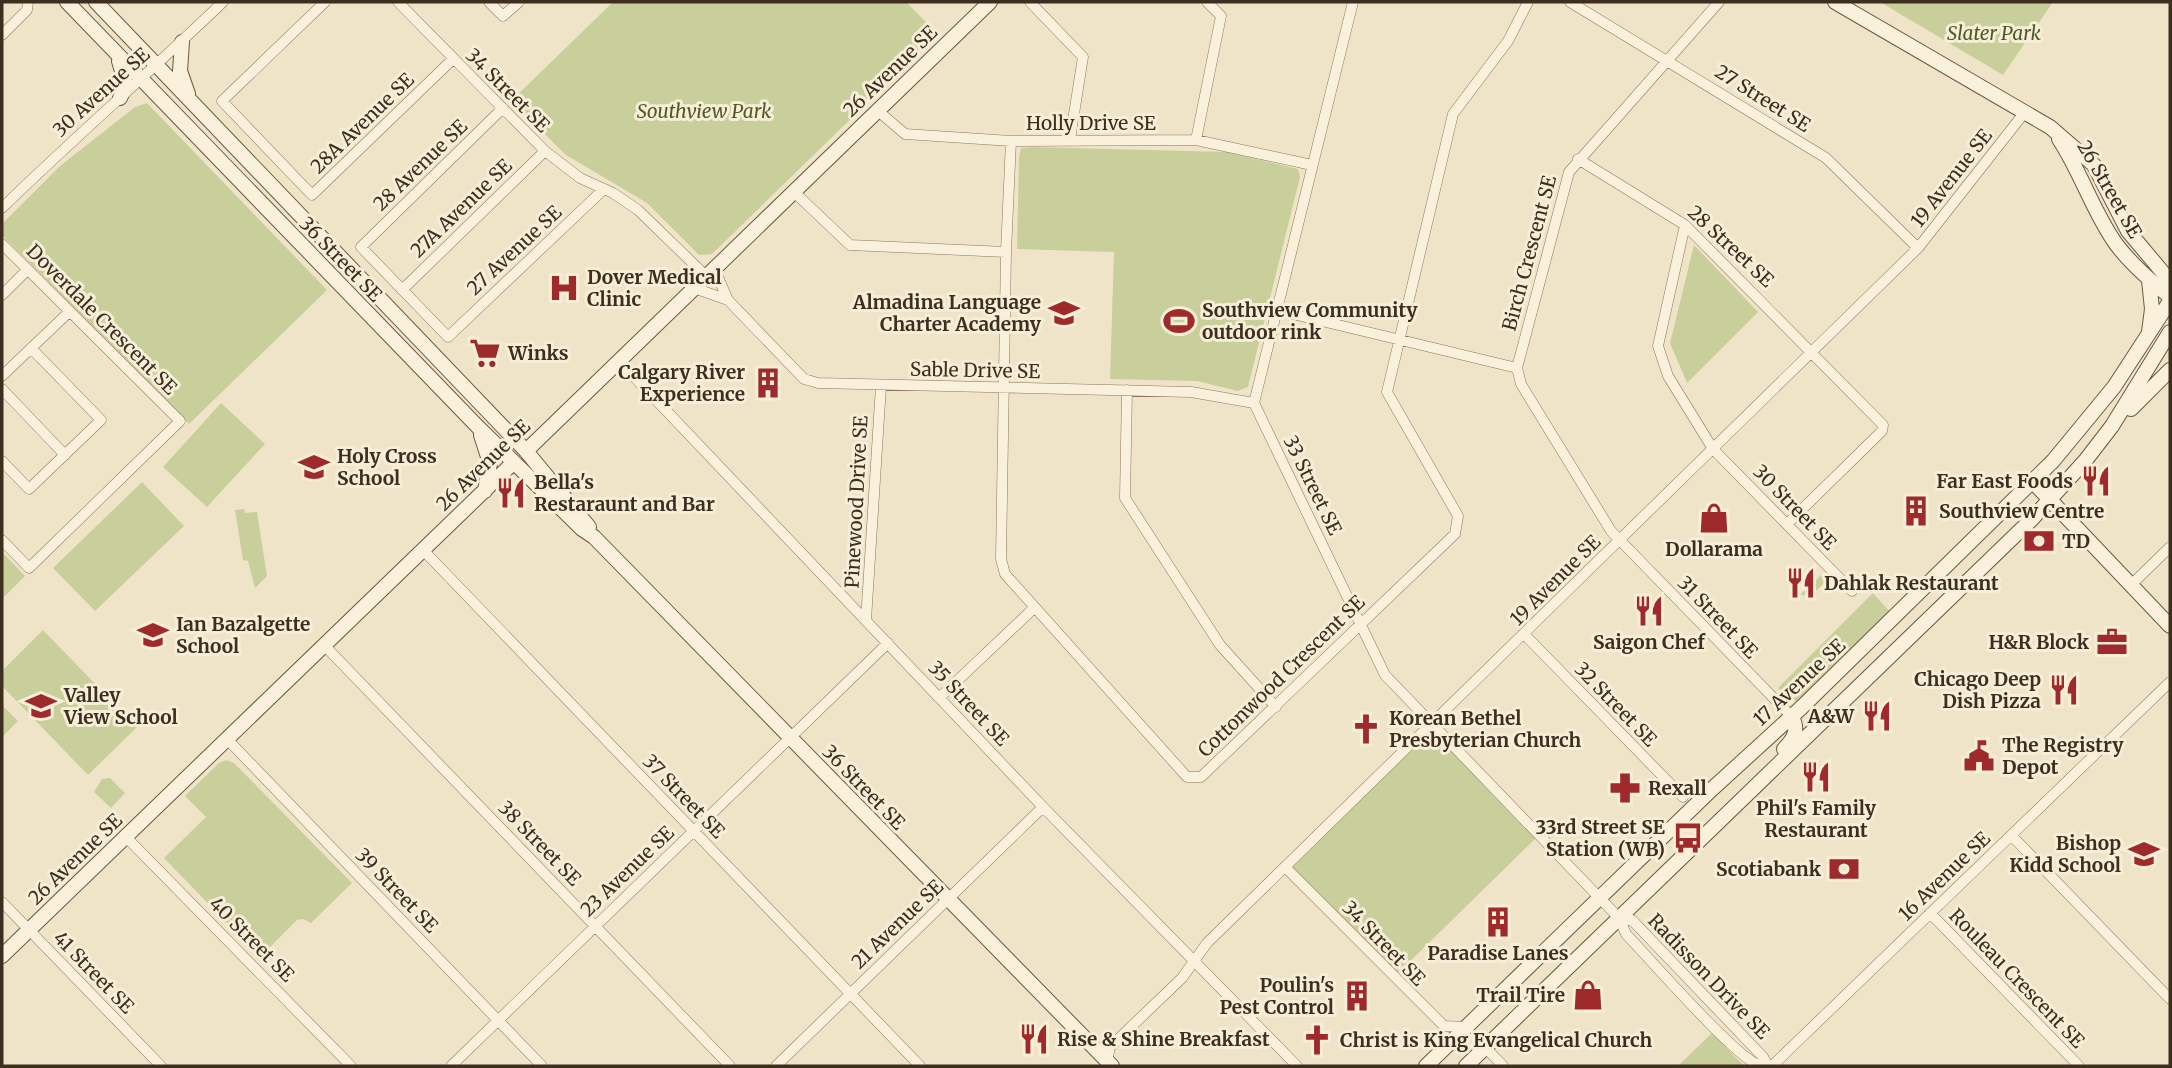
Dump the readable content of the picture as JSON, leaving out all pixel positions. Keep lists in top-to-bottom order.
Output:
{
  "streets": {
    "main road": [
      "26 Avenue SE",
      "26 Street SE",
      "36 Street SE",
      "17 Avenue SE"
    ],
    "street": [
      "34 Street SE",
      "30 Avenue SE",
      "27 Street SE",
      "28A Avenue SE",
      "Holly Drive SE",
      "28 Avenue SE",
      "19 Avenue SE",
      "27A Avenue SE",
      "28 Street SE",
      "27 Avenue SE",
      "Birch Crescent SE",
      "Doverdale Crescent SE",
      "Sable Drive SE",
      "33 Street SE",
      "Pinewood Drive SE",
      "30 Street SE",
      "31 Street SE",
      "Cottonwood Crescent SE",
      "35 Street SE",
      "32 Street SE",
      "37 Street SE",
      "38 Street SE",
      "23 Avenue SE",
      "16 Avenue SE",
      "39 Street SE",
      "21 Avenue SE",
      "40 Street SE",
      "41 Street SE",
      "Radisson Drive SE",
      "Rouleau Crescent SE"
    ]
  },
  "crossings": [
    ["26 Avenue SE", "Holly Drive SE"],
    ["26 Avenue SE", "36 Street SE"],
    ["26 Avenue SE", "Sable Drive SE"],
    ["26 Avenue SE", "35 Street SE"],
    ["26 Avenue SE", "37 Street SE"],
    ["26 Avenue SE", "38 Street SE"],
    ["26 Avenue SE", "39 Street SE"],
    ["26 Avenue SE", "40 Street SE"],
    ["26 Avenue SE", "41 Street SE"],
    ["34 Street SE", "28A Avenue SE"],
    ["34 Street SE", "28 Avenue SE"],
    ["34 Street SE", "19 Avenue SE"],
    ["34 Street SE", "27A Avenue SE"],
    ["34 Street SE", "27 Avenue SE"],
    ["34 Street SE", "Sable Drive SE"],
    ["34 Street SE", "17 Avenue SE"],
    ["30 Avenue SE", "36 Street SE"],
    ["27 Street SE", "19 Avenue SE"],
    ["27 Street SE", "Birch Crescent SE"],
    ["Holly Drive SE", "Cottonwood Crescent SE"],
    ["28 Avenue SE", "27A Avenue SE"],
    ["28 Avenue SE", "27 Avenue SE"],
    ["19 Avenue SE", "26 Street SE"],
    ["19 Avenue SE", "28 Street SE"],
    ["19 Avenue SE", "36 Street SE"],
    ["19 Avenue SE", "33 Street SE"],
    ["19 Avenue SE", "30 Street SE"],
    ["19 Avenue SE", "31 Street SE"],
    ["19 Avenue SE", "35 Street SE"],
    ["19 Avenue SE", "32 Street SE"],
    ["26 Street SE", "17 Avenue SE"],
    ["27A Avenue SE", "27 Avenue SE"],
    ["28 Street SE", "Birch Crescent SE"],
    ["28 Street SE", "30 Street SE"],
    ["27 Avenue SE", "Sable Drive SE"],
    ["36 Street SE", "23 Avenue SE"],
    ["36 Street SE", "21 Avenue SE"],
    ["Sable Drive SE", "33 Street SE"],
    ["Sable Drive SE", "Pinewood Drive SE"],
    ["Sable Drive SE", "Cottonwood Crescent SE"],
    ["33 Street SE", "Cottonwood Crescent SE"],
    ["33 Street SE", "17 Avenue SE"],
    ["33 Street SE", "Radisson Drive SE"],
    ["Pinewood Drive SE", "35 Street SE"],
    ["31 Street SE", "17 Avenue SE"],
    ["17 Avenue SE", "Radisson Drive SE"],
    ["35 Street SE", "23 Avenue SE"],
    ["35 Street SE", "21 Avenue SE"],
    ["37 Street SE", "23 Avenue SE"],
    ["37 Street SE", "21 Avenue SE"],
    ["38 Street SE", "23 Avenue SE"],
    ["23 Avenue SE", "39 Street SE"],
    ["16 Avenue SE", "Radisson Drive SE"],
    ["16 Avenue SE", "Rouleau Crescent SE"]
  ],
  "parks": ["Slater Park", "Southview Park"],
  "places": {
    "hospital": ["Dover Medical Clinic"],
    "school or university": [
      "Almadina Language Charter Academy",
      "Holy Cross School",
      "Ian Bazalgette School",
      "Valley View School",
      "Bishop Kidd School"
    ],
    "sports": ["Southview Community outdoor rink"],
    "supermarket": ["Winks"],
    "building": [
      "Calgary River Experience",
      "Southview Centre",
      "Paradise Lanes",
      "Poulin's Pest Control"
    ],
    "restaurant": [
      "Far East Foods",
      "Bella's Restaraunt and Bar",
      "Dahlak Restaurant",
      "Saigon Chef",
      "Chicago Deep Dish Pizza",
      "A&W",
      "Phil's Family Restaurant",
      "Rise & Shine Breakfast"
    ],
    "shop": ["Dollarama", "Trail Tire"],
    "bank": ["TD", "Scotiabank"],
    "office": ["H&R Block"],
    "church": ["Korean Bethel Presbyterian Church", "Christ is King Evangelical Church"],
    "public building": ["The Registry Depot"],
    "pharmacy": ["Rexall"],
    "bus stop": ["33rd Street SE Station (WB)"]
  }
}
